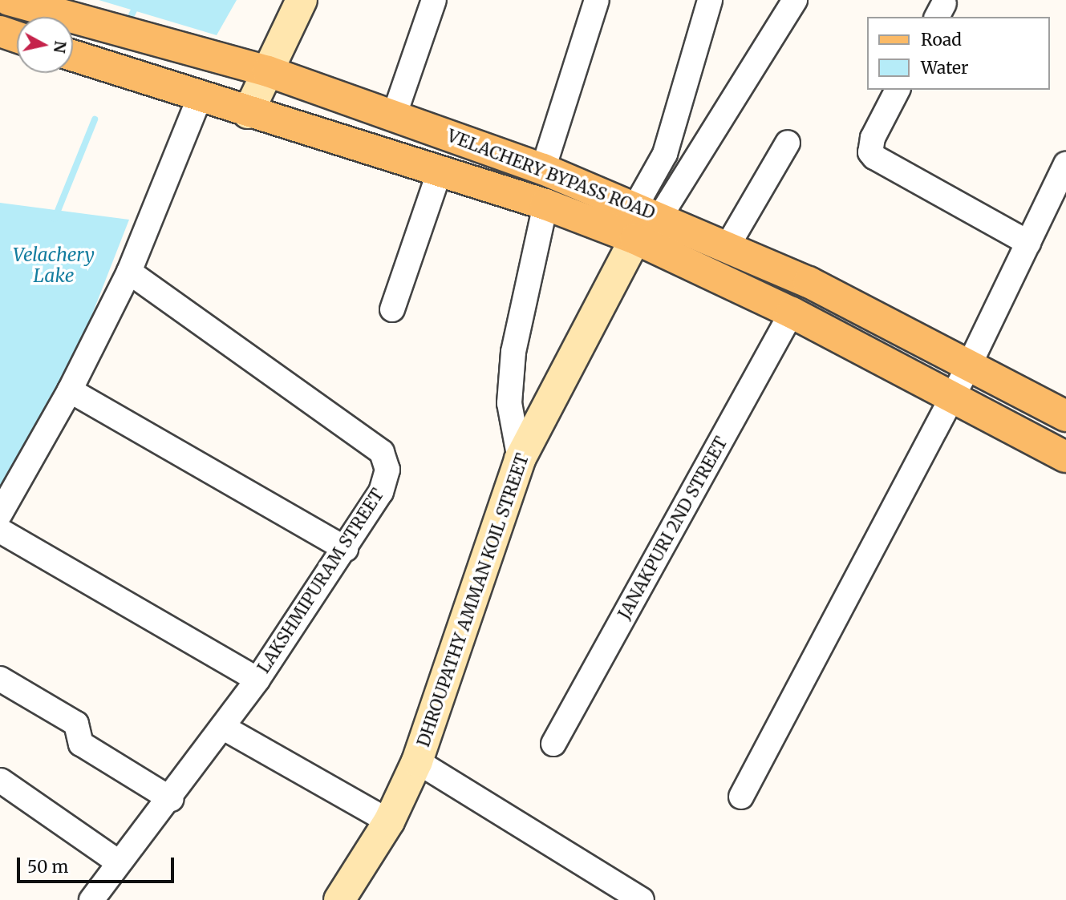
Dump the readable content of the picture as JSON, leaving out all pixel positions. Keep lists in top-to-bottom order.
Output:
{
  "streets": {
    "main road": ["VELACHERY BYPASS ROAD"],
    "street": ["JANAKPURI 2ND STREET", "LAKSHMIPURAM STREET", "DHROUPATHY AMMAN KOIL STREET"]
  },
  "crossings": [
    ["VELACHERY BYPASS ROAD", "JANAKPURI 2ND STREET"],
    ["VELACHERY BYPASS ROAD", "DHROUPATHY AMMAN KOIL STREET"]
  ],
  "water": ["Velachery Lake"],
  "legend": ["Road", "Water"],
  "scale_bar": "50 m",
  "north": "right"
}
